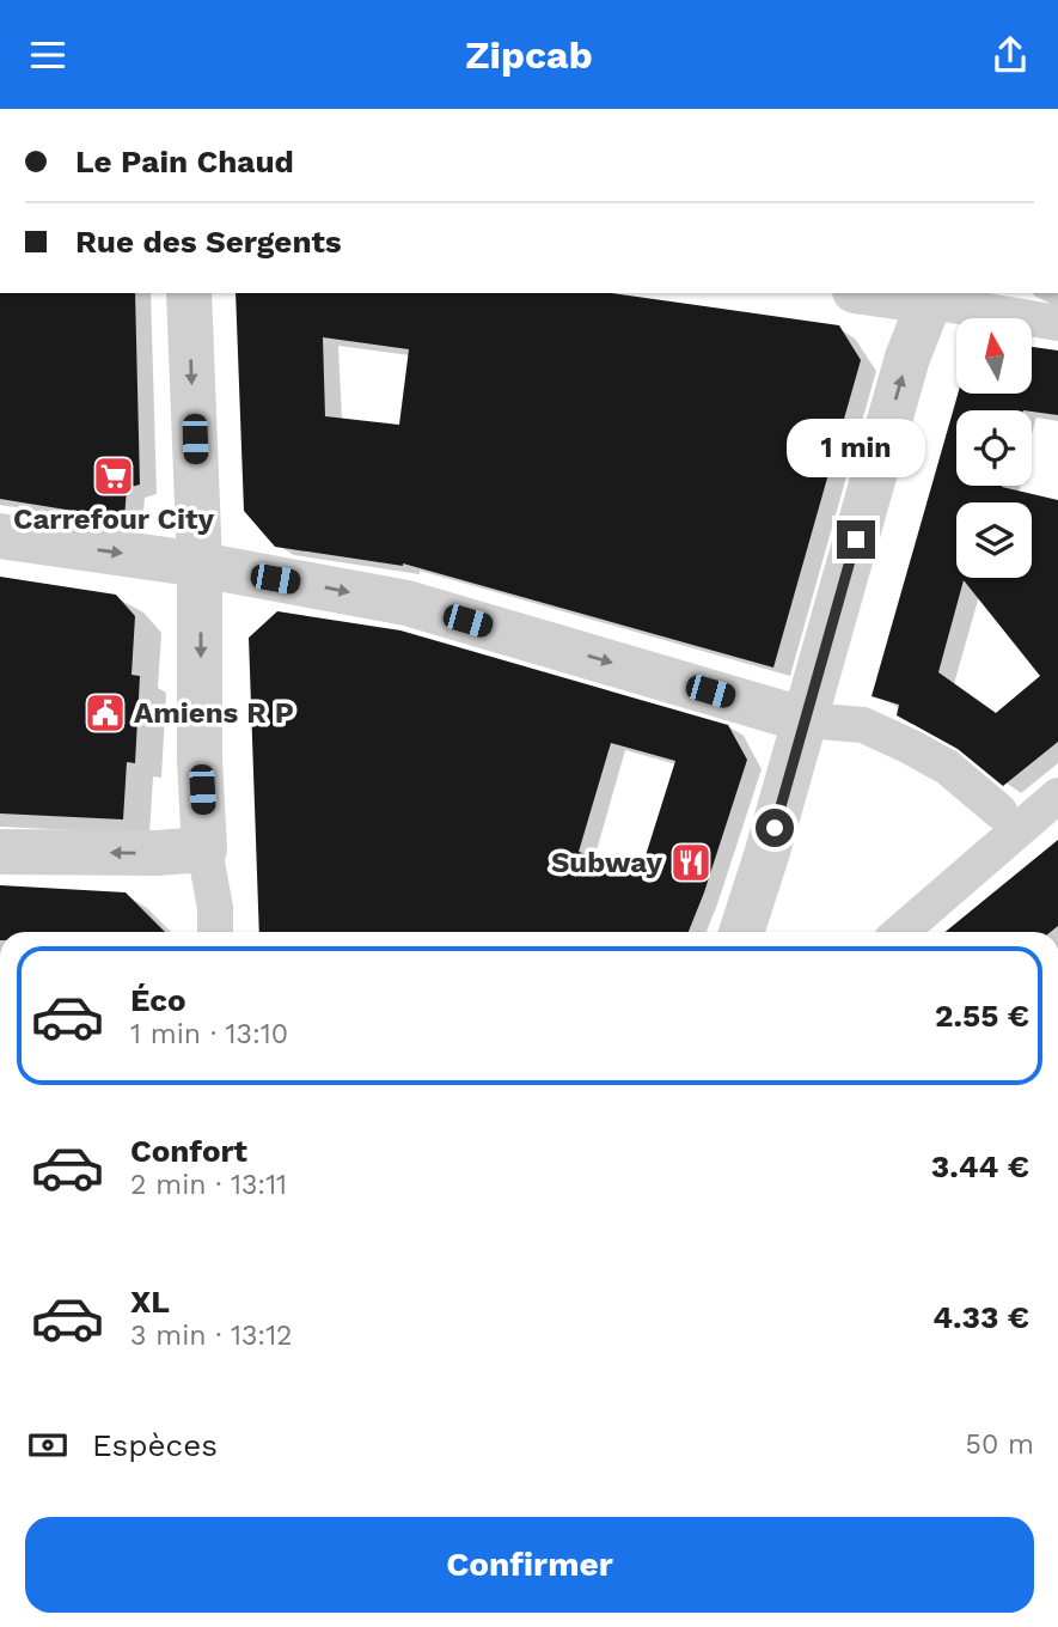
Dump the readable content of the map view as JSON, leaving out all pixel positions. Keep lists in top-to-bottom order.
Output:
{
  "places": {
    "supermarket": ["Carrefour City"],
    "public building": ["Amiens R P"],
    "restaurant": ["Subway"]
  },
  "north": "top",
  "page": {
    "header": "Zipcab",
    "banner": ["Le Pain Chaud", "Rue des Sergents"],
    "bubble": "1 min",
    "list": [
      {
        "name": "Éco",
        "note": "1 min · 13:10",
        "value": "2.55 €"
      },
      {
        "name": "Confort",
        "note": "2 min · 13:11",
        "value": "3.44 €"
      },
      {
        "name": "XL",
        "note": "3 min · 13:12",
        "value": "4.33 €"
      }
    ],
    "pay": ["Espèces", "50 m"],
    "buttons": "Confirmer"
  }
}
